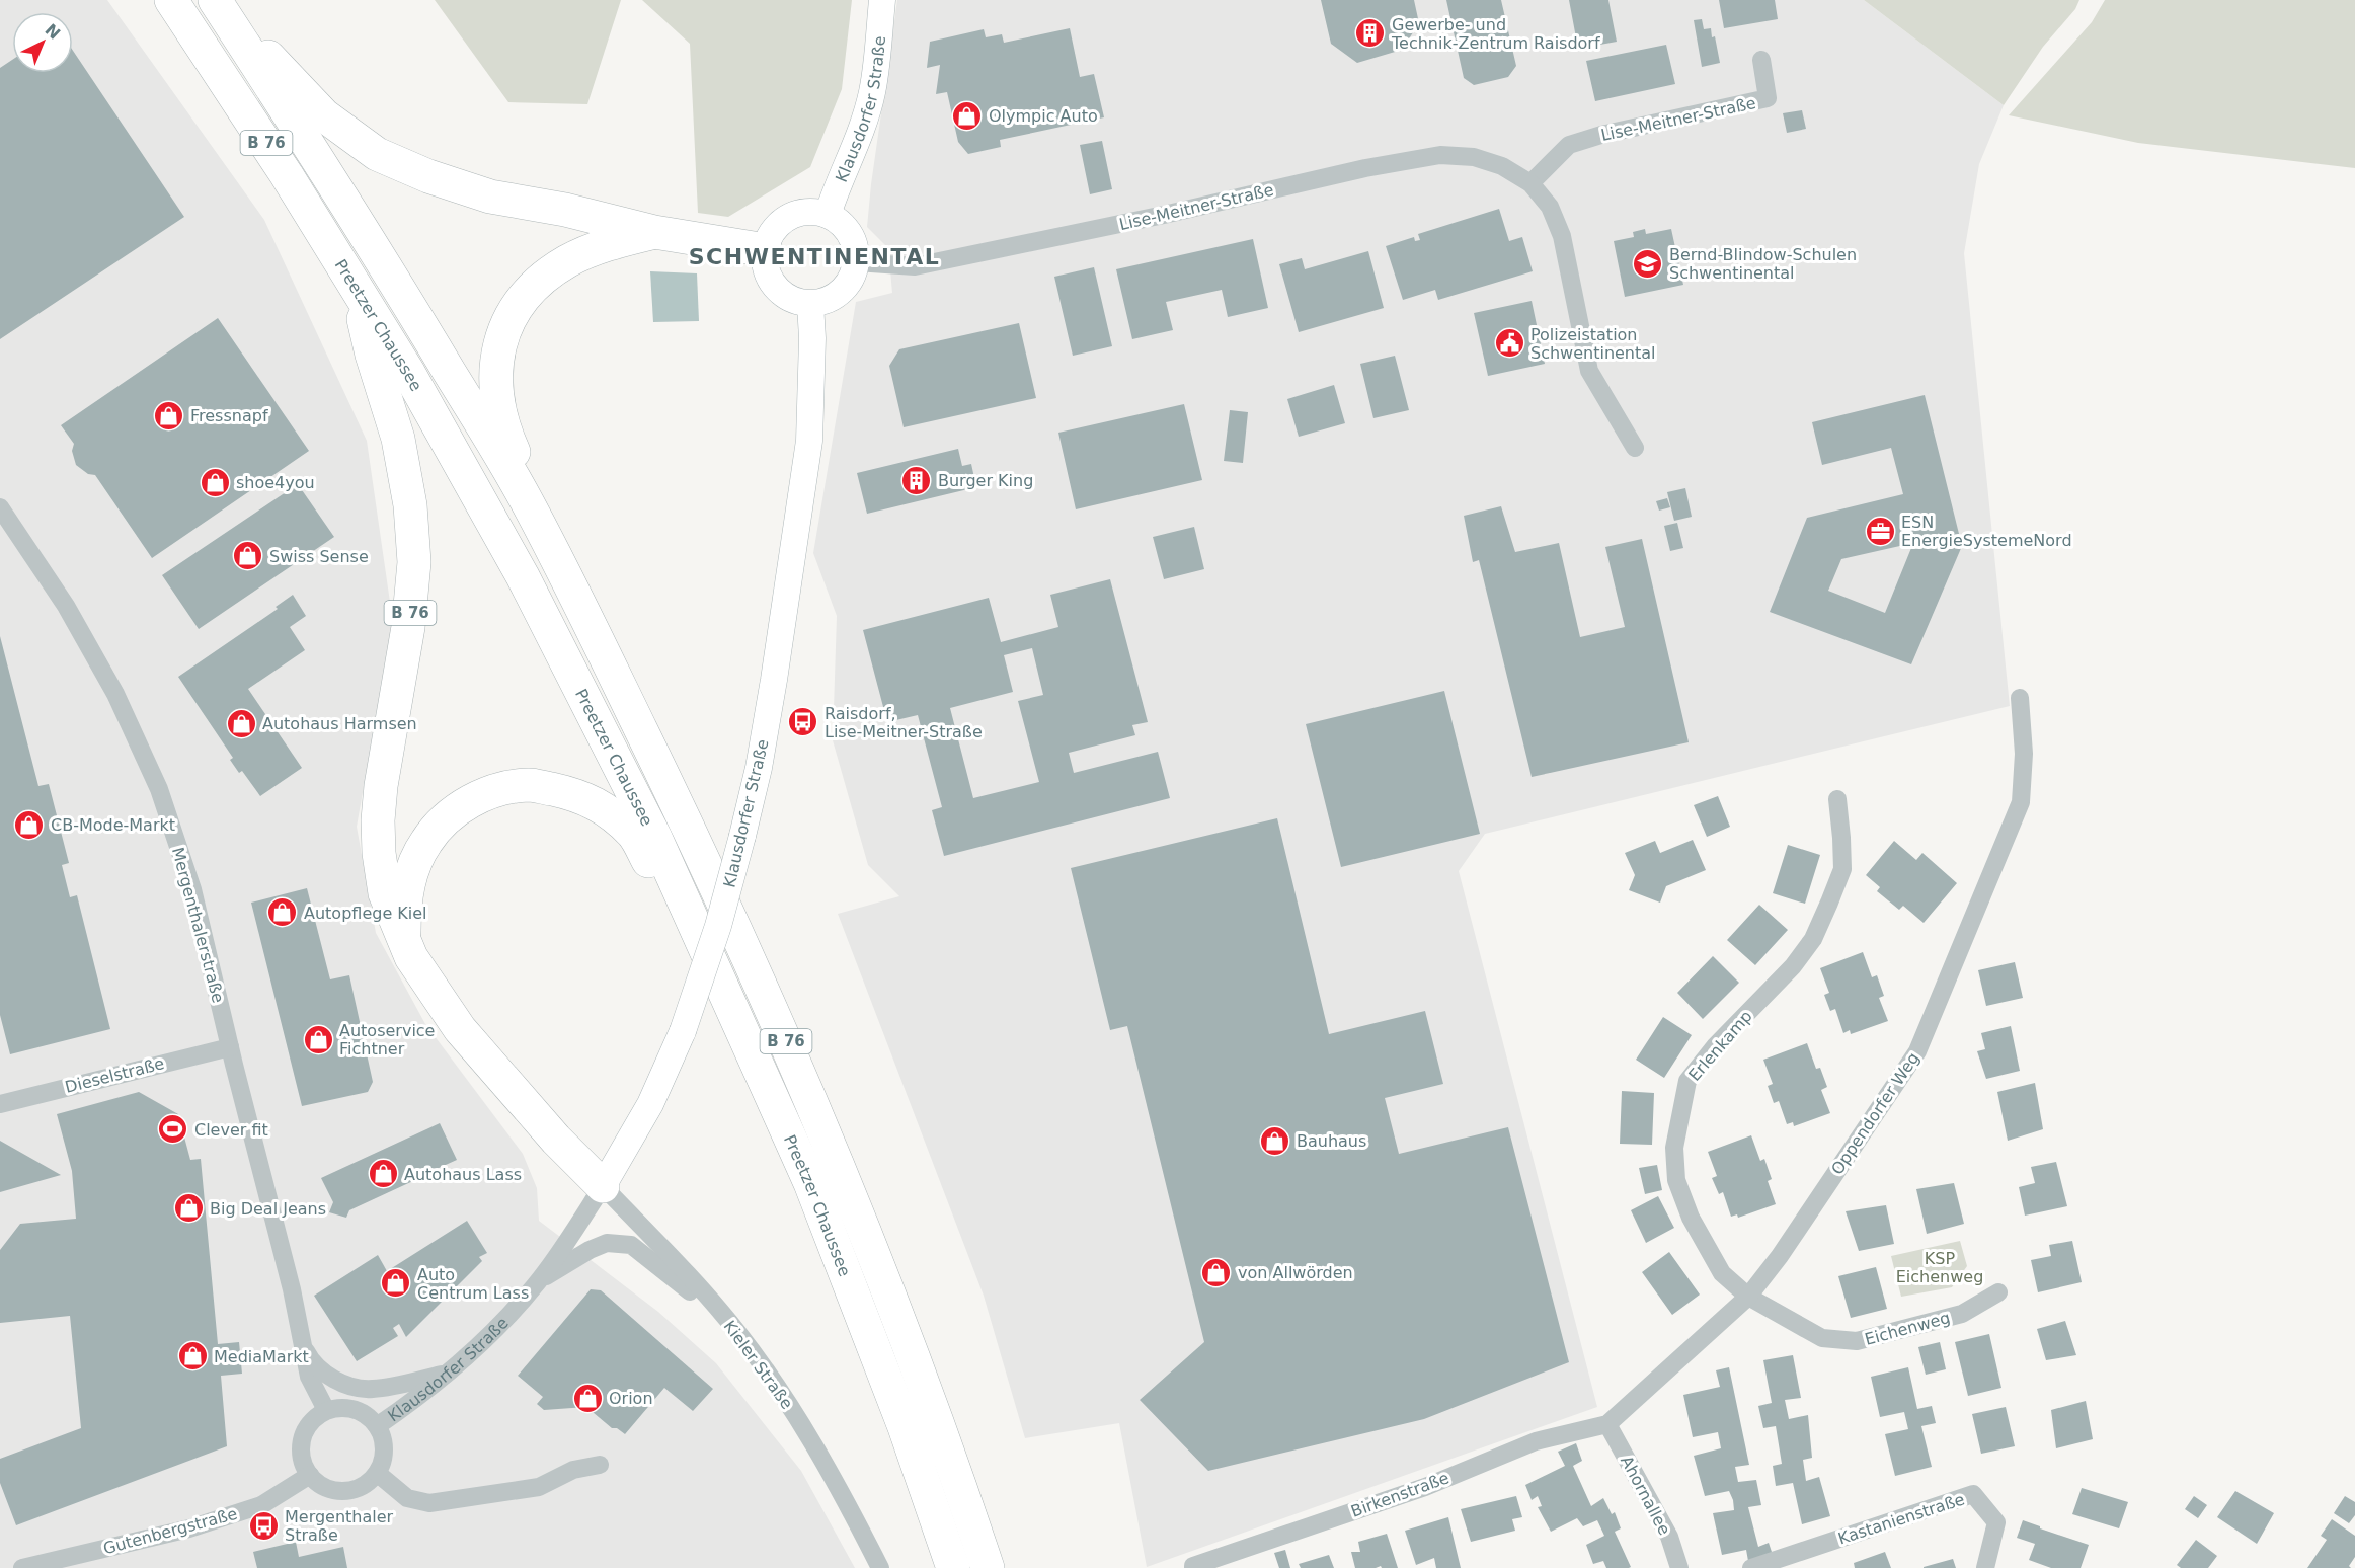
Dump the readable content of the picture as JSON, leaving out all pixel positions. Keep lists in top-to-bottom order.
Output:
{
  "streets": {
    "highway": ["B 76", "Preetzer Chaussee"],
    "street": [
      "Klausdorfer Straße",
      "Lise-Meitner-Straße",
      "Mergenthalerstraße",
      "Erlenkamp",
      "Dieselstraße",
      "Oppendorfer Weg",
      "Eichenweg",
      "Kieler Straße",
      "Birkenstraße",
      "Ahornallee",
      "Kastanienstraße",
      "Gutenbergstraße"
    ]
  },
  "crossings": [
    ["Klausdorfer Straße", "Lise-Meitner-Straße"],
    ["Klausdorfer Straße", "B 76"],
    ["Klausdorfer Straße", "Mergenthalerstraße"],
    ["Klausdorfer Straße", "Kieler Straße"],
    ["Klausdorfer Straße", "Gutenbergstraße"],
    ["Lise-Meitner-Straße", "B 76"],
    ["B 76", "Preetzer Chaussee"],
    ["B 76", "Kieler Straße"],
    ["Mergenthalerstraße", "Dieselstraße"],
    ["Mergenthalerstraße", "Gutenbergstraße"],
    ["Erlenkamp", "Oppendorfer Weg"],
    ["Erlenkamp", "Eichenweg"],
    ["Oppendorfer Weg", "Eichenweg"],
    ["Oppendorfer Weg", "Birkenstraße"],
    ["Oppendorfer Weg", "Ahornallee"],
    ["Birkenstraße", "Ahornallee"]
  ],
  "districts": ["SCHWENTINENTAL"],
  "parks": ["KSP Eichenweg"],
  "places": {
    "building": ["Gewerbe- und Technik-Zentrum Raisdorf", "Burger King"],
    "shop": [
      "Olympic Auto",
      "Fressnapf",
      "shoe4you",
      "Swiss Sense",
      "Autohaus Harmsen",
      "CB-Mode-Markt",
      "Autopflege Kiel",
      "Autoservice Fichtner",
      "Bauhaus",
      "Autohaus Lass",
      "Big Deal Jeans",
      "von Allwörden",
      "Auto Centrum Lass",
      "MediaMarkt",
      "Orion"
    ],
    "school or university": ["Bernd-Blindow-Schulen Schwentinental"],
    "public building": ["Polizeistation Schwentinental"],
    "office": ["ESN EnergieSystemeNord"],
    "bus stop": ["Raisdorf, Lise-Meitner-Straße", "Mergenthaler Straße"],
    "sports": ["Clever fit"]
  },
  "north": "top right"
}
